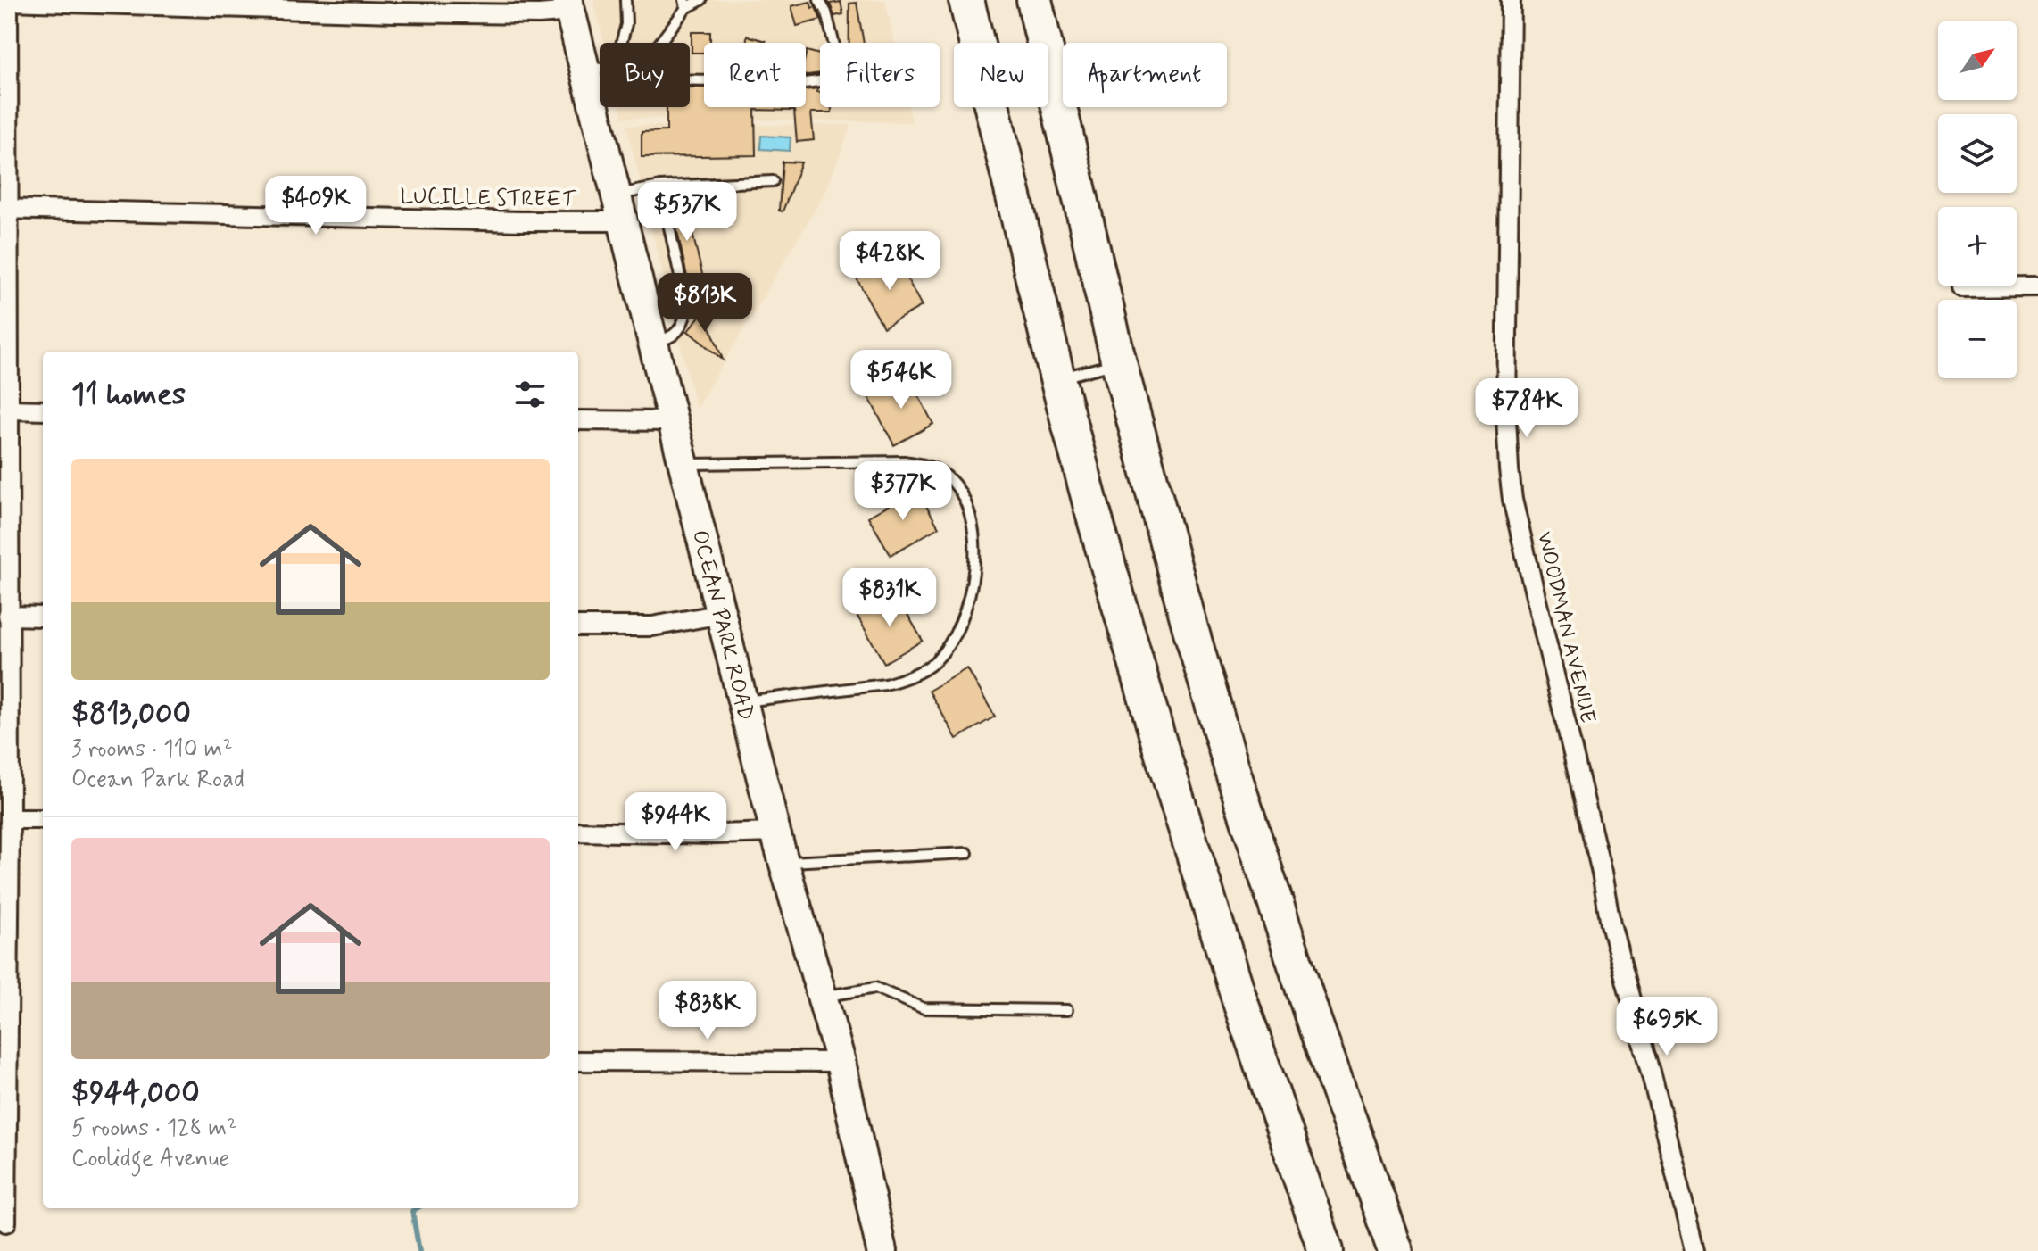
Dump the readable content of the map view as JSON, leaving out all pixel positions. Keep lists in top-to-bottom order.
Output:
{
  "streets": {
    "main road": ["OCEAN PARK ROAD"],
    "street": ["LUCILLE STREET", "WOODMAN AVENUE"]
  },
  "crossings": [
    ["LUCILLE STREET", "OCEAN PARK ROAD"]
  ],
  "north": "top right",
  "page": {
    "map_buttons": ["+", "−"],
    "chip": [
      "Buy",
      "Rent",
      "Filters",
      "New",
      "Apartment"
    ],
    "price": [
      "$409K",
      "$537K",
      "$428K",
      "$813K",
      "$546K",
      "$784K",
      "$377K",
      "$831K",
      "$944K",
      "$838K",
      "$695K"
    ],
    "heading": "11 homes",
    "list": [
      {
        "name": "$813,000",
        "note": "3 rooms · 110 m² · Ocean Park Road"
      },
      {
        "name": "$944,000",
        "note": "5 rooms · 128 m² · Coolidge Avenue"
      }
    ]
  }
}
